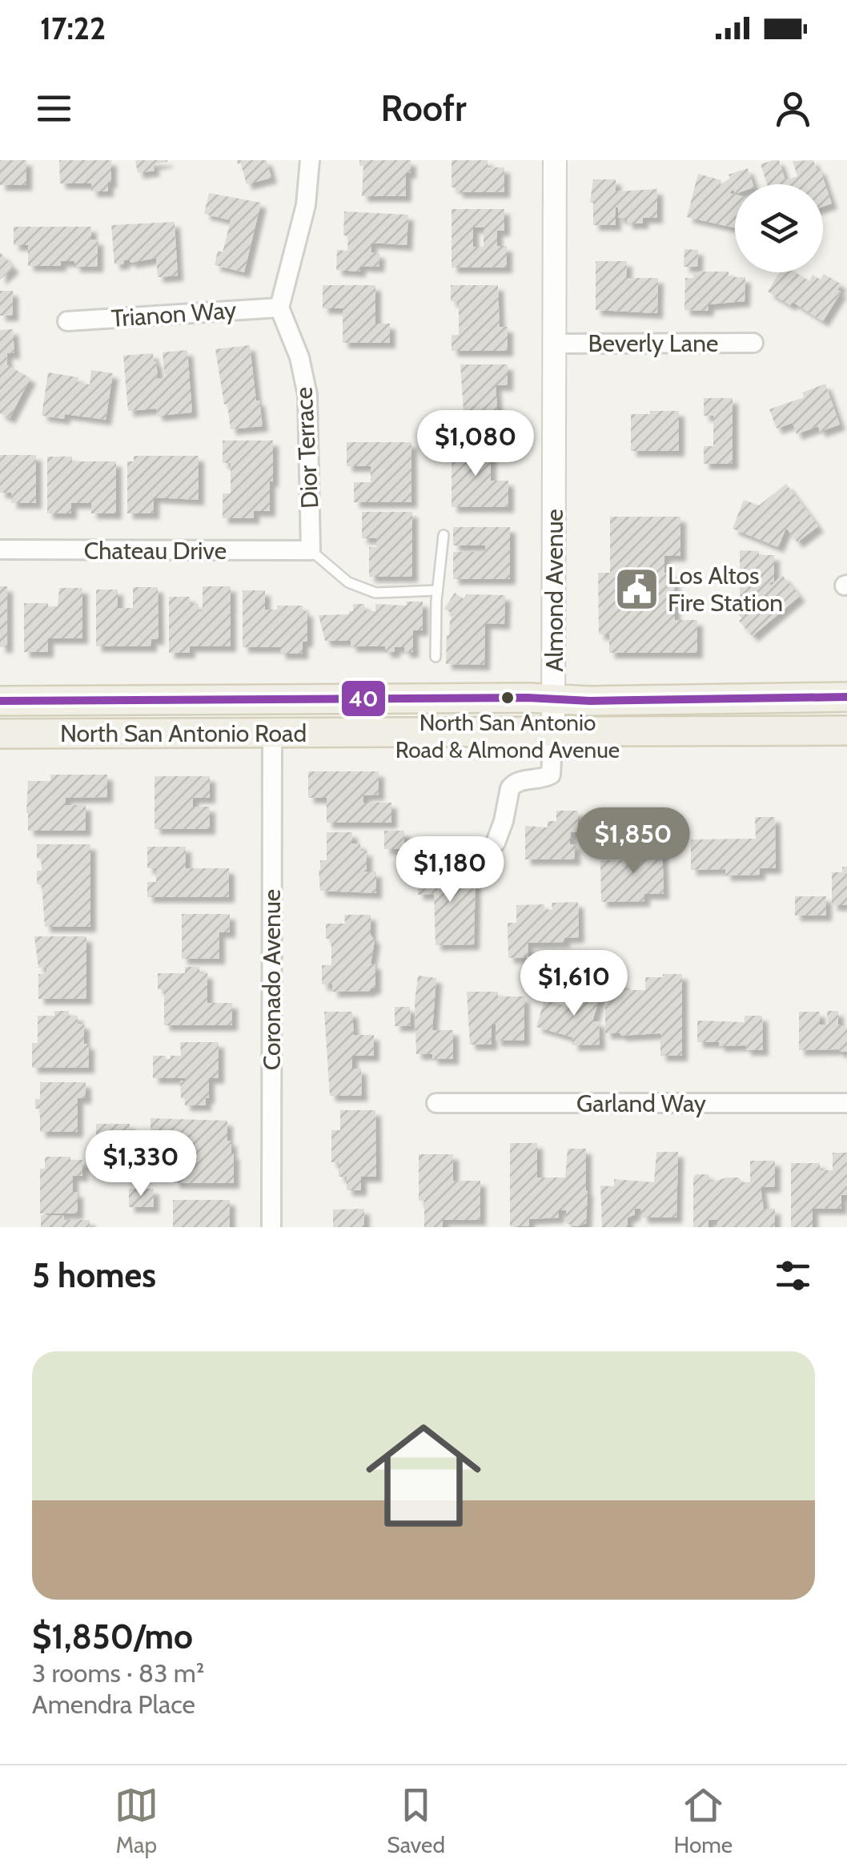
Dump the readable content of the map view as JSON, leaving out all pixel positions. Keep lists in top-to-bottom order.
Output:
{
  "streets": {
    "main road": ["North San Antonio Road"],
    "street": [
      "Trianon Way",
      "Beverly Lane",
      "Dior Terrace",
      "Chateau Drive",
      "Almond Avenue",
      "Coronado Avenue",
      "Garland Way"
    ]
  },
  "crossings": [
    ["Trianon Way", "Dior Terrace"],
    ["Beverly Lane", "Almond Avenue"],
    ["Dior Terrace", "Chateau Drive"],
    ["Almond Avenue", "North San Antonio Road"],
    ["North San Antonio Road", "Coronado Avenue"]
  ],
  "places": {
    "public building": ["Los Altos Fire Station"],
    "other": ["North San Antonio Road & Almond Avenue"]
  },
  "lines": ["transit line 40"],
  "page": {
    "status": "17:22",
    "header": "Roofr",
    "price": [
      "$1,080",
      "$1,850",
      "$1,180",
      "$1,610",
      "$1,330"
    ],
    "heading": "5 homes",
    "list": [
      {
        "name": "$1,850/mo",
        "note": "3 rooms · 83 m² · Amendra Place"
      }
    ],
    "tabs": ["Map", "Saved", "Home"]
  }
}
